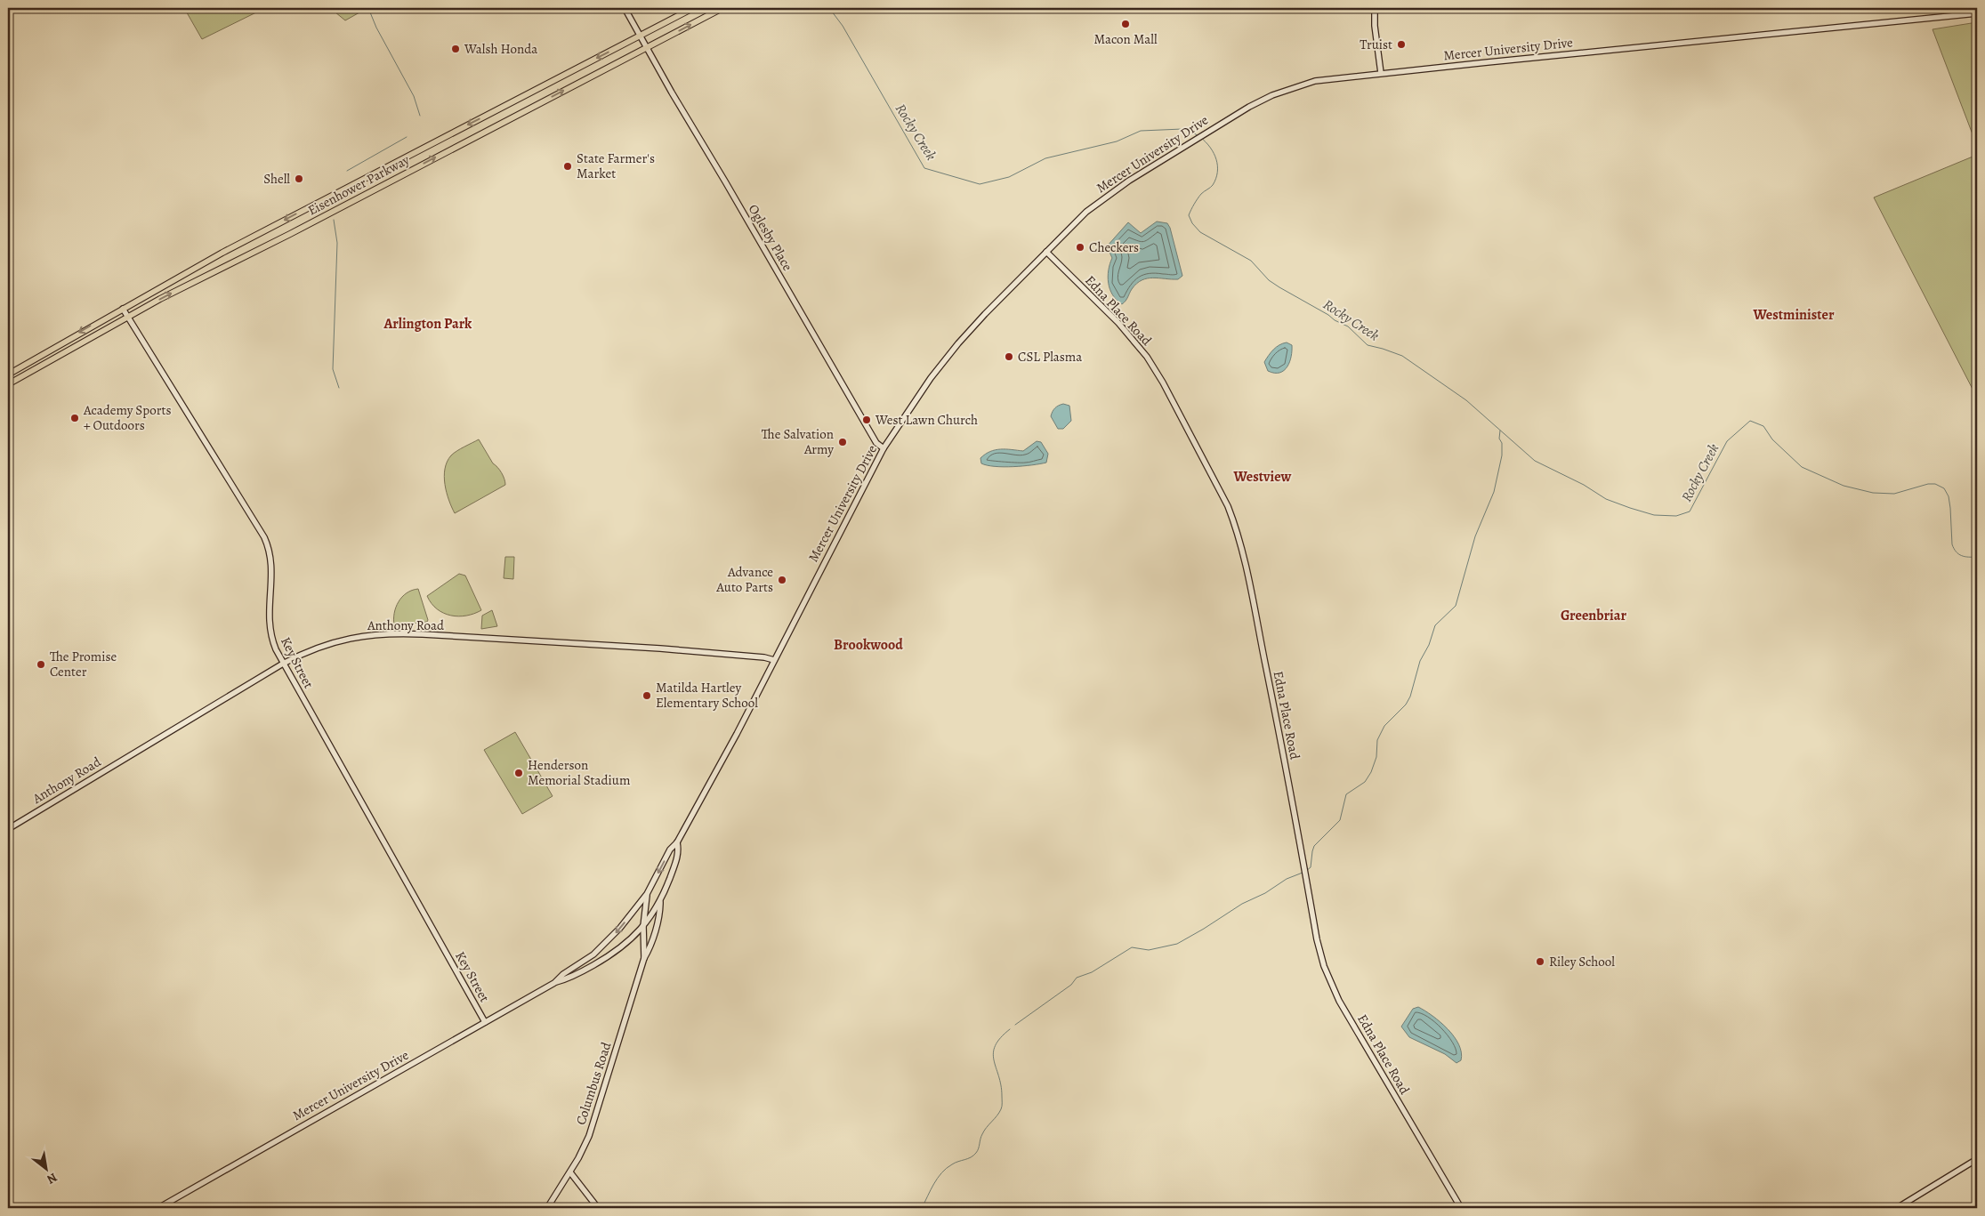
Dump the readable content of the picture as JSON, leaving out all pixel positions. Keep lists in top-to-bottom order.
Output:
{
  "streets": {
    "main road": ["Eisenhower Parkway"],
    "street": [
      "Mercer University Drive",
      "Oglesby Place",
      "Edna Place Road",
      "Anthony Road",
      "Key Street",
      "Columbus Road"
    ]
  },
  "crossings": [
    ["Mercer University Drive", "Oglesby Place"],
    ["Mercer University Drive", "Edna Place Road"],
    ["Mercer University Drive", "Anthony Road"],
    ["Mercer University Drive", "Key Street"],
    ["Mercer University Drive", "Columbus Road"],
    ["Eisenhower Parkway", "Oglesby Place"],
    ["Eisenhower Parkway", "Key Street"],
    ["Anthony Road", "Key Street"]
  ],
  "districts": [
    "Westminister",
    "Arlington Park",
    "Westview",
    "Greenbriar",
    "Brookwood"
  ],
  "water": ["Rocky Creek"],
  "places": [
    "Macon Mall",
    "Truist",
    "Walsh Honda",
    "State Farmer's Market",
    "Shell",
    "Checkers",
    "CSL Plasma",
    "Academy Sports + Outdoors",
    "West Lawn Church",
    "The Salvation Army",
    "Advance Auto Parts",
    "The Promise Center",
    "Matilda Hartley Elementary School",
    "Henderson Memorial Stadium",
    "Riley School"
  ],
  "north": "bottom right"
}
